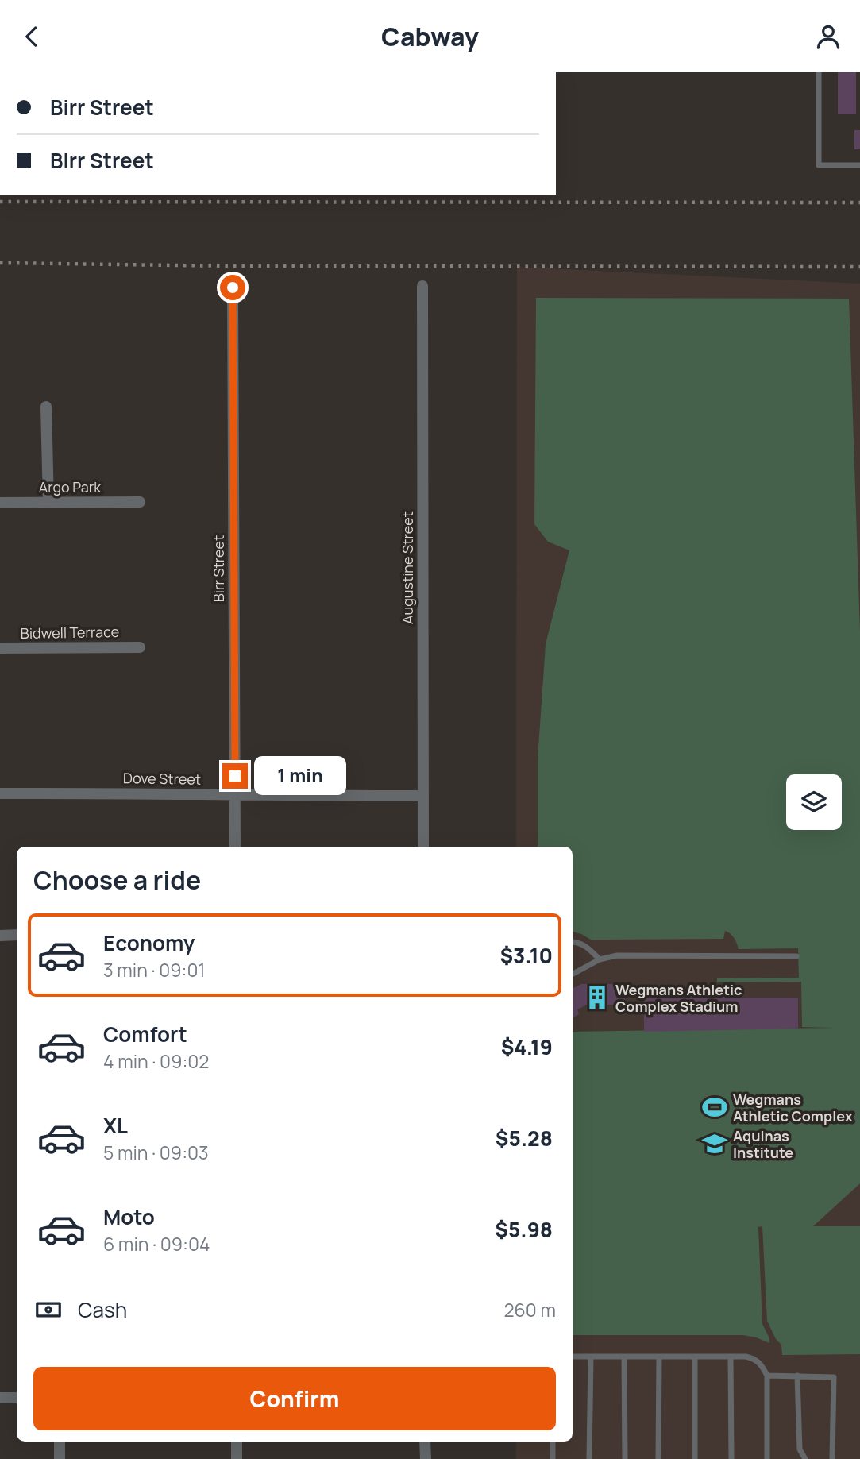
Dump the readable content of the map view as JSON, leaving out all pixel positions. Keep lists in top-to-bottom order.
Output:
{
  "streets": {
    "street": [
      "Argo Park",
      "Augustine Street",
      "Birr Street",
      "Bidwell Terrace",
      "Dove Street"
    ]
  },
  "crossings": [
    ["Augustine Street", "Dove Street"],
    ["Birr Street", "Dove Street"]
  ],
  "places": {
    "building": ["Wegmans Athletic Complex Stadium"],
    "sports": ["Wegmans Athletic Complex"],
    "school or university": ["Aquinas Institute"]
  },
  "page": {
    "header": "Cabway",
    "banner": ["Birr Street", "Birr Street"],
    "bubble": "1 min",
    "heading": "Choose a ride",
    "list": [
      {
        "name": "Economy",
        "note": "3 min · 09:01",
        "value": "$3.10"
      },
      {
        "name": "Comfort",
        "note": "4 min · 09:02",
        "value": "$4.19"
      },
      {
        "name": "XL",
        "note": "5 min · 09:03",
        "value": "$5.28"
      },
      {
        "name": "Moto",
        "note": "6 min · 09:04",
        "value": "$5.98"
      }
    ],
    "pay": ["Cash", "260 m"],
    "buttons": "Confirm"
  }
}
